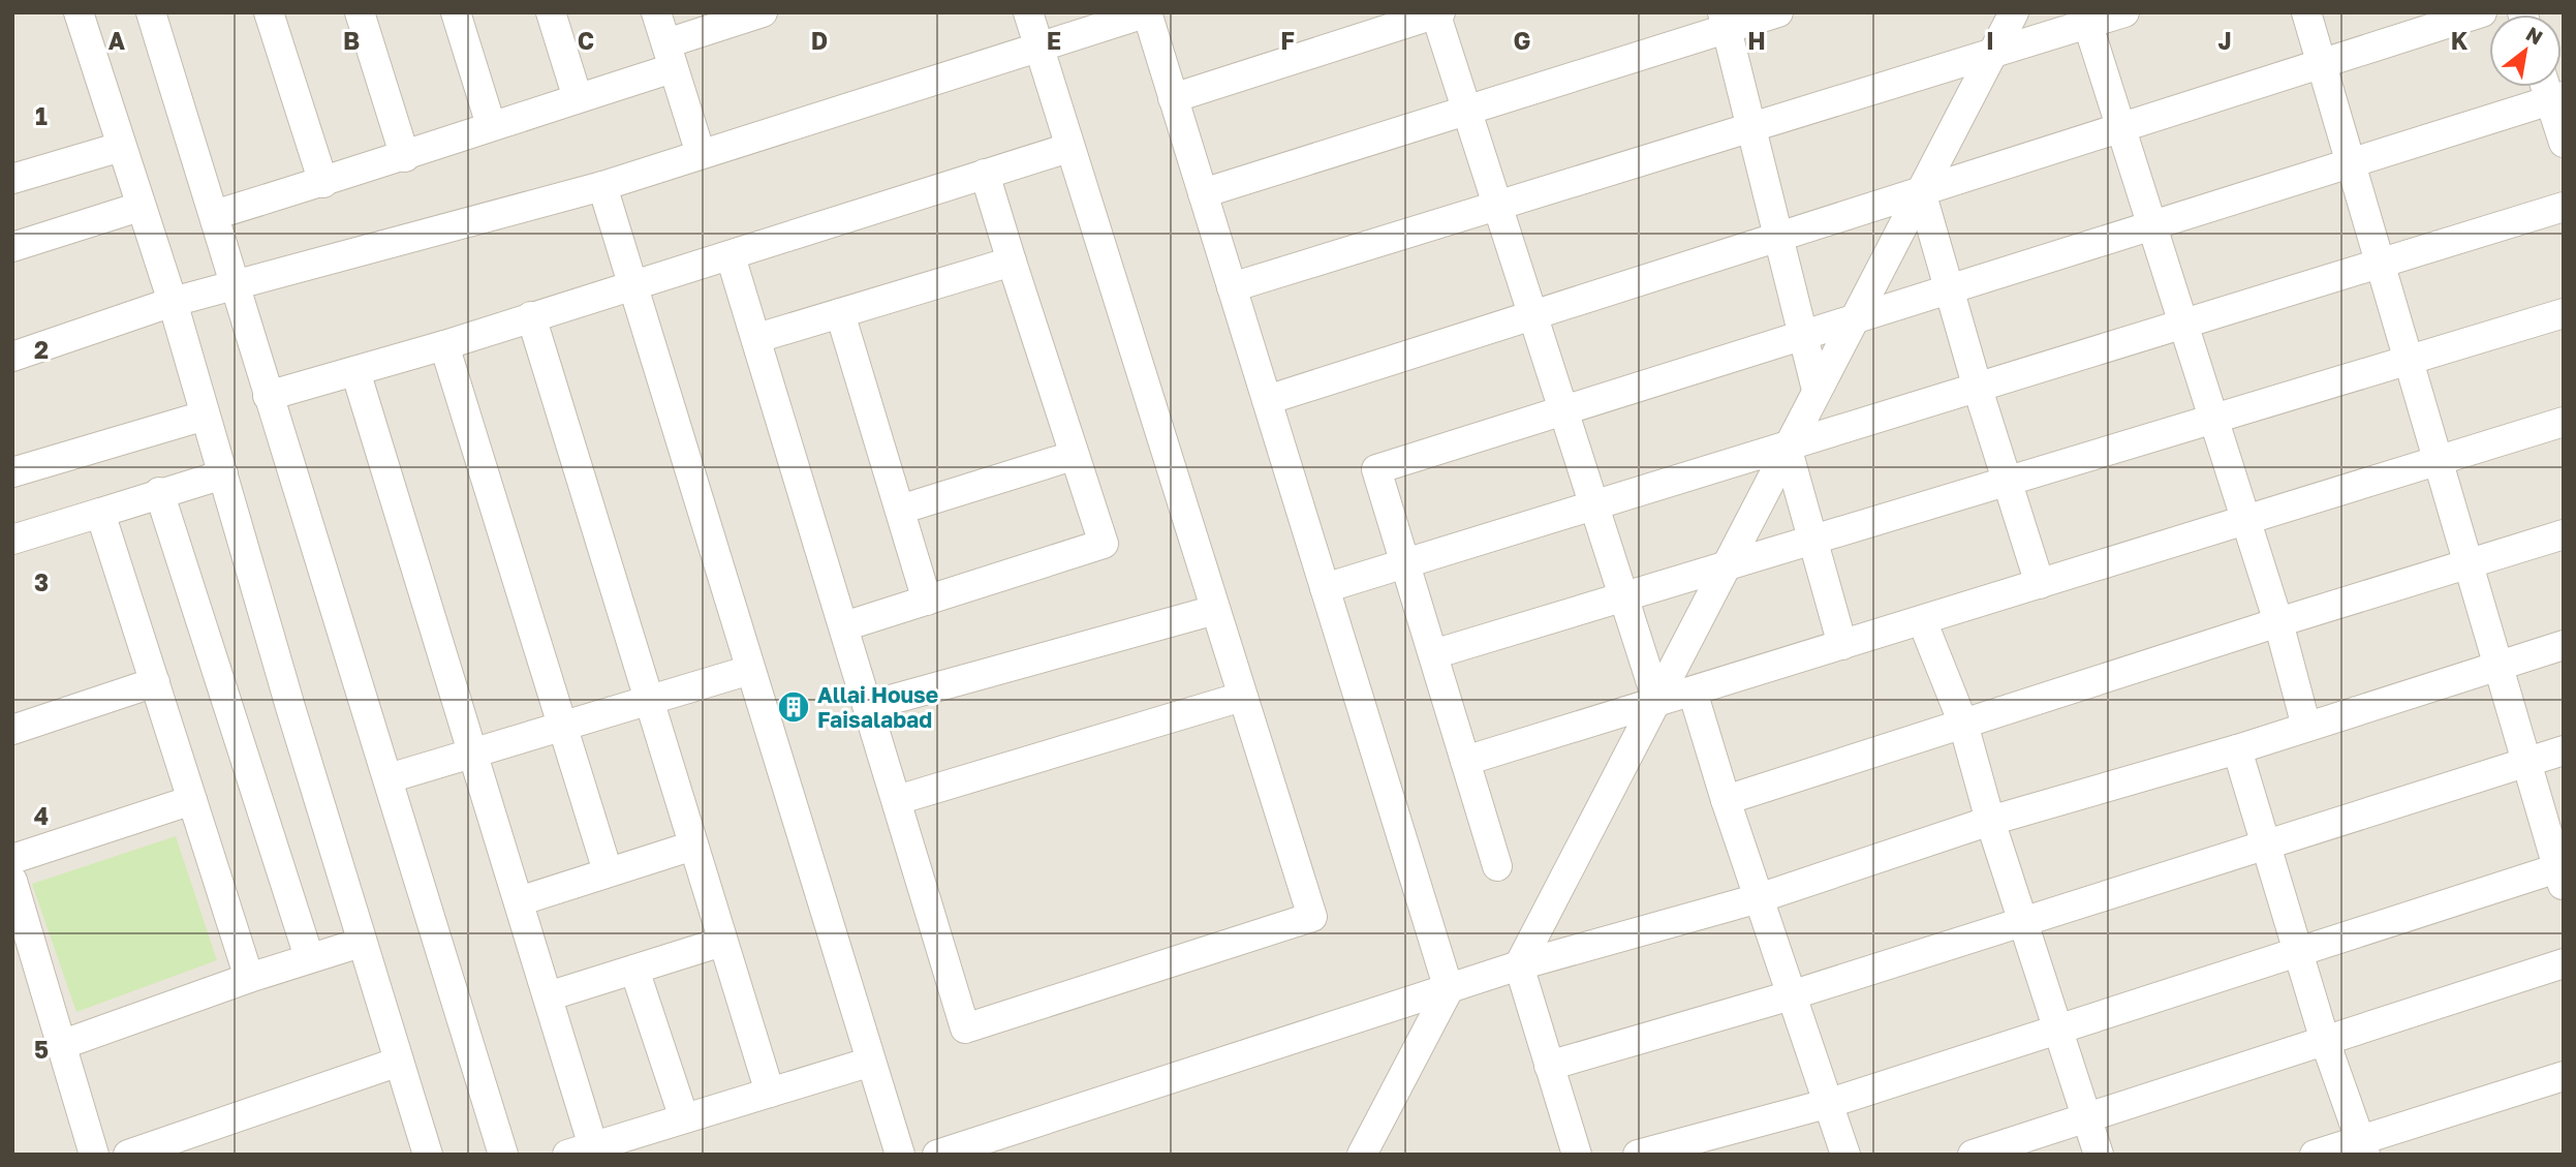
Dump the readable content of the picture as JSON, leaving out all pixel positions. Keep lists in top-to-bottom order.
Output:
{
  "places": {
    "building": ["Allai House Faisalabad"]
  },
  "north": "top right",
  "grid": {
    "columns": [
      "A",
      "B",
      "C",
      "D",
      "E",
      "F",
      "G",
      "H",
      "I",
      "J",
      "K"
    ],
    "rows": [
      "1",
      "2",
      "3",
      "4",
      "5"
    ]
  }
}
